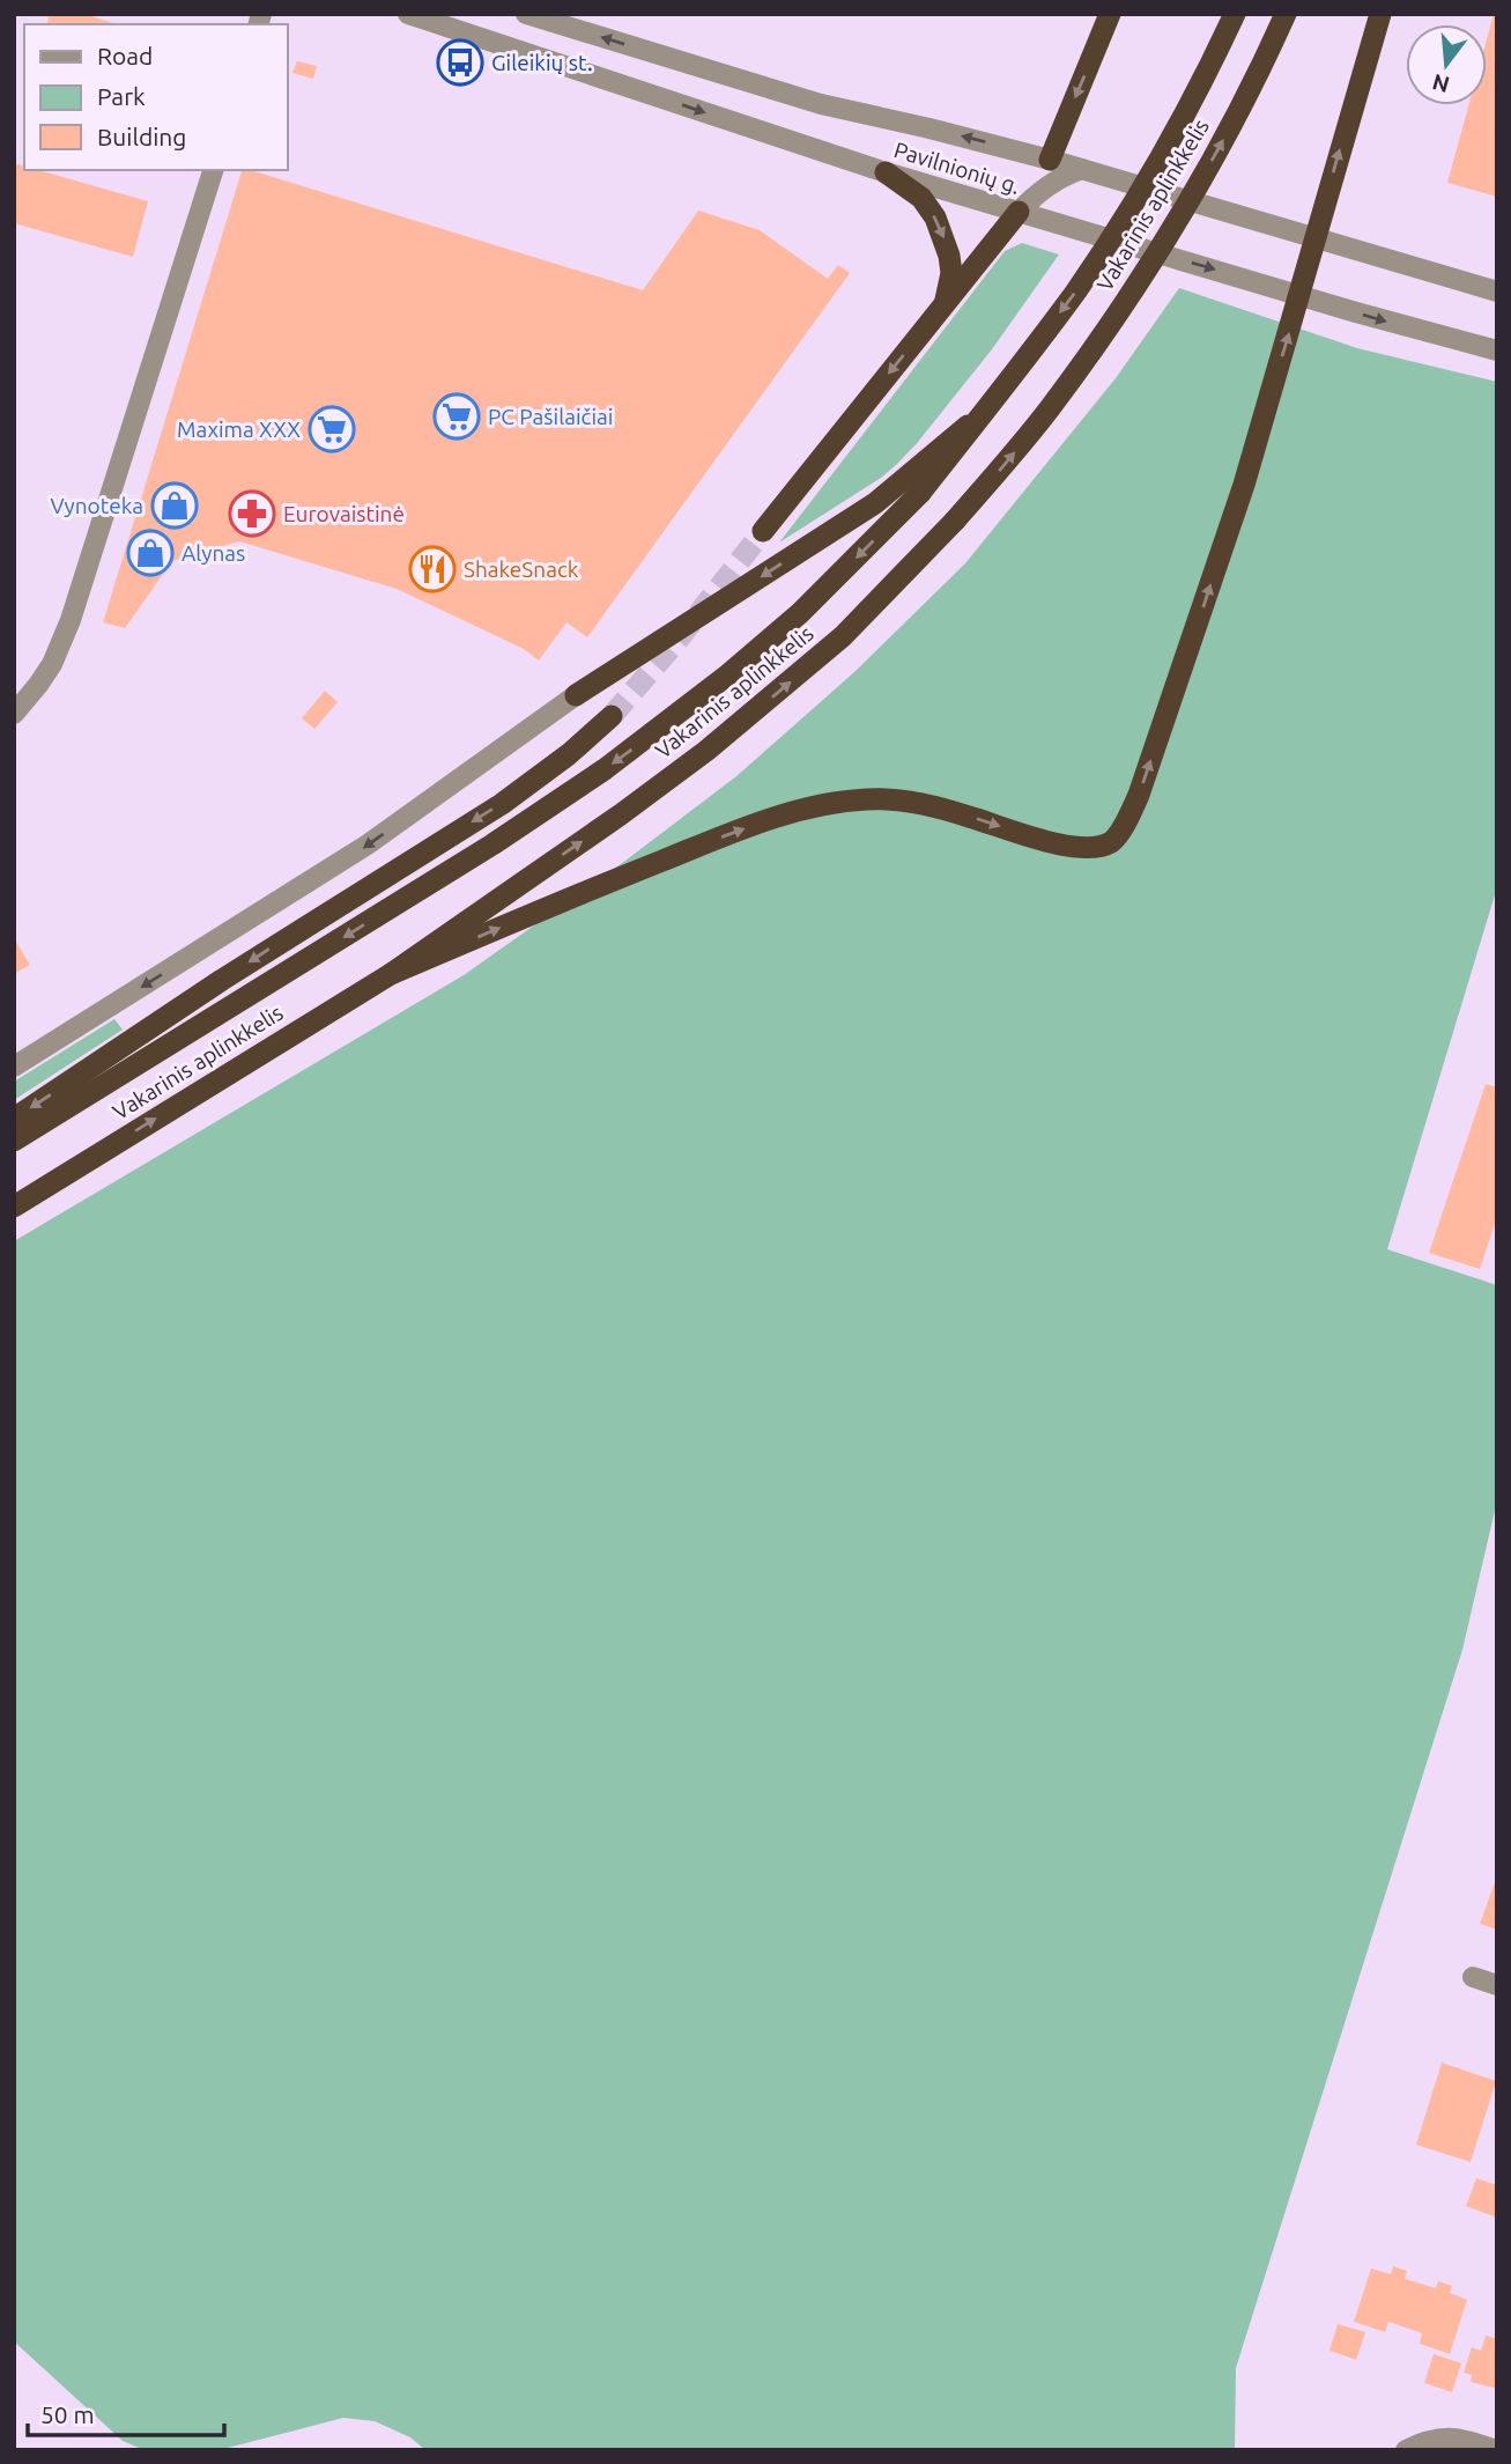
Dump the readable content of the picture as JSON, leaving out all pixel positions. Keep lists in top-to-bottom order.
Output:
{
  "streets": {
    "highway": ["Vakarinis aplinkkelis"],
    "street": ["Pavilnionių g."]
  },
  "places": {
    "bus stop": ["Gileikių st."],
    "supermarket": ["PC Pašilaičiai", "Maxima XXX"],
    "shop": ["Vynoteka", "Alynas"],
    "pharmacy": ["Eurovaistinė"],
    "restaurant": ["ShakeSnack"]
  },
  "legend": ["Road", "Park", "Building"],
  "scale_bar": "50 m",
  "north": "bottom"
}
